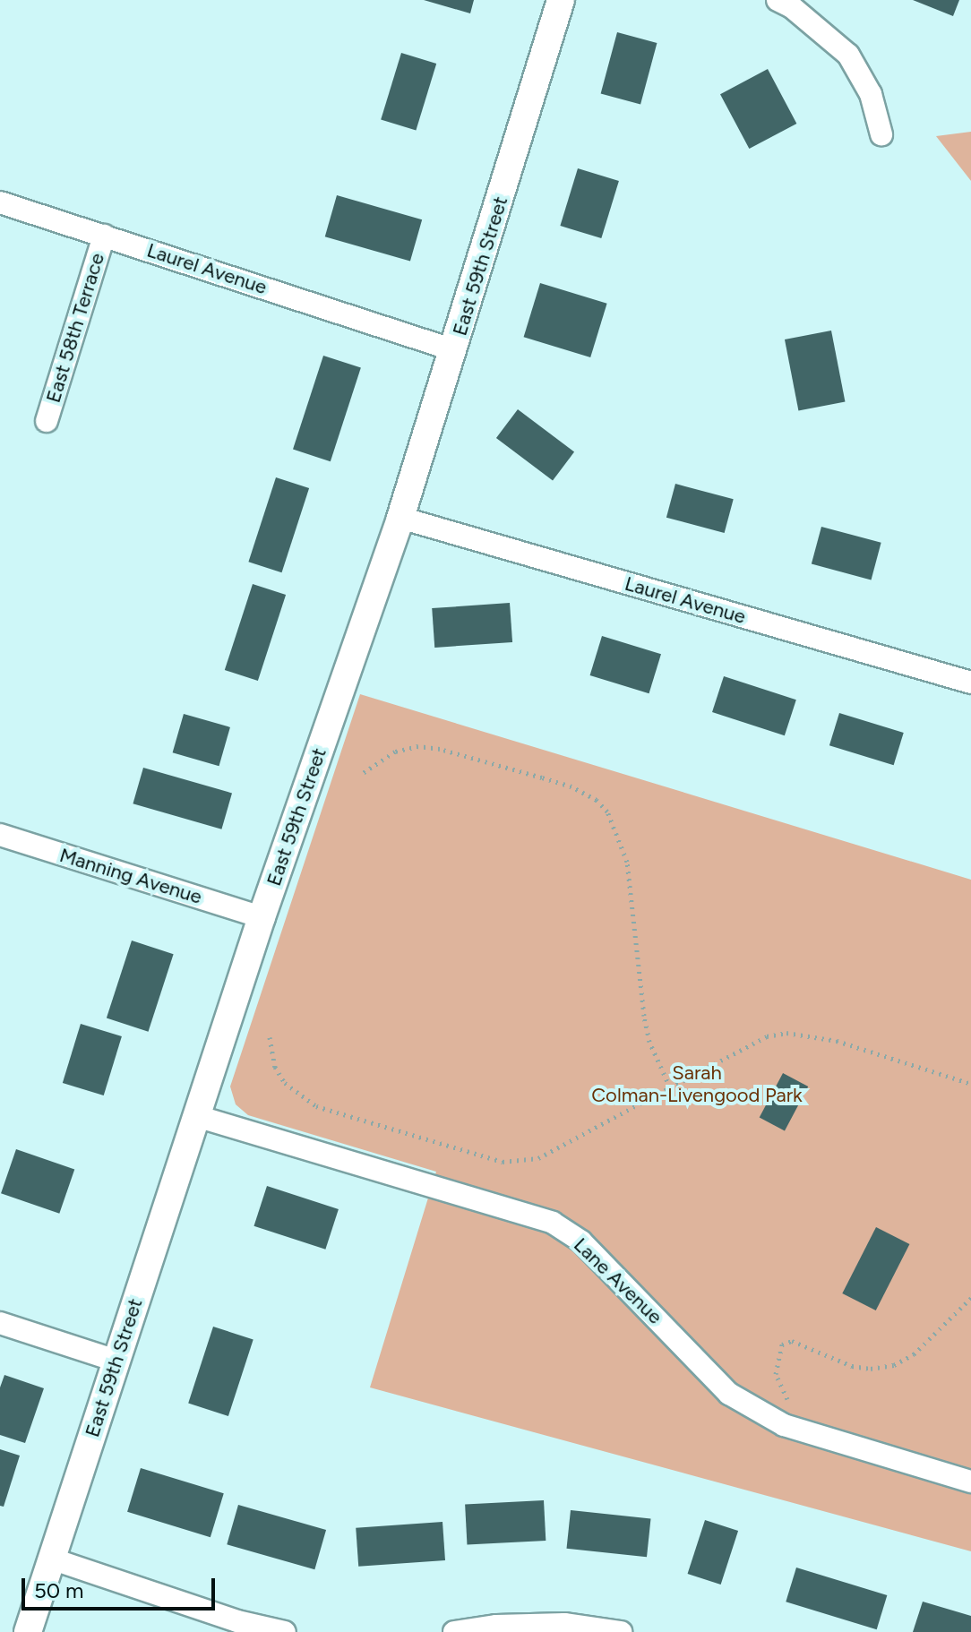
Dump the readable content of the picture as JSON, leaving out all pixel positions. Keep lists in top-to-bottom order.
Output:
{
  "streets": {
    "street": [
      "East 59th Street",
      "Laurel Avenue",
      "East 58th Terrace",
      "Manning Avenue",
      "Lane Avenue"
    ]
  },
  "crossings": [
    ["East 59th Street", "Laurel Avenue"],
    ["East 59th Street", "Manning Avenue"],
    ["East 59th Street", "Lane Avenue"],
    ["Laurel Avenue", "East 58th Terrace"]
  ],
  "parks": ["Sarah Colman-Livengood Park"],
  "scale_bar": "50 m"
}
